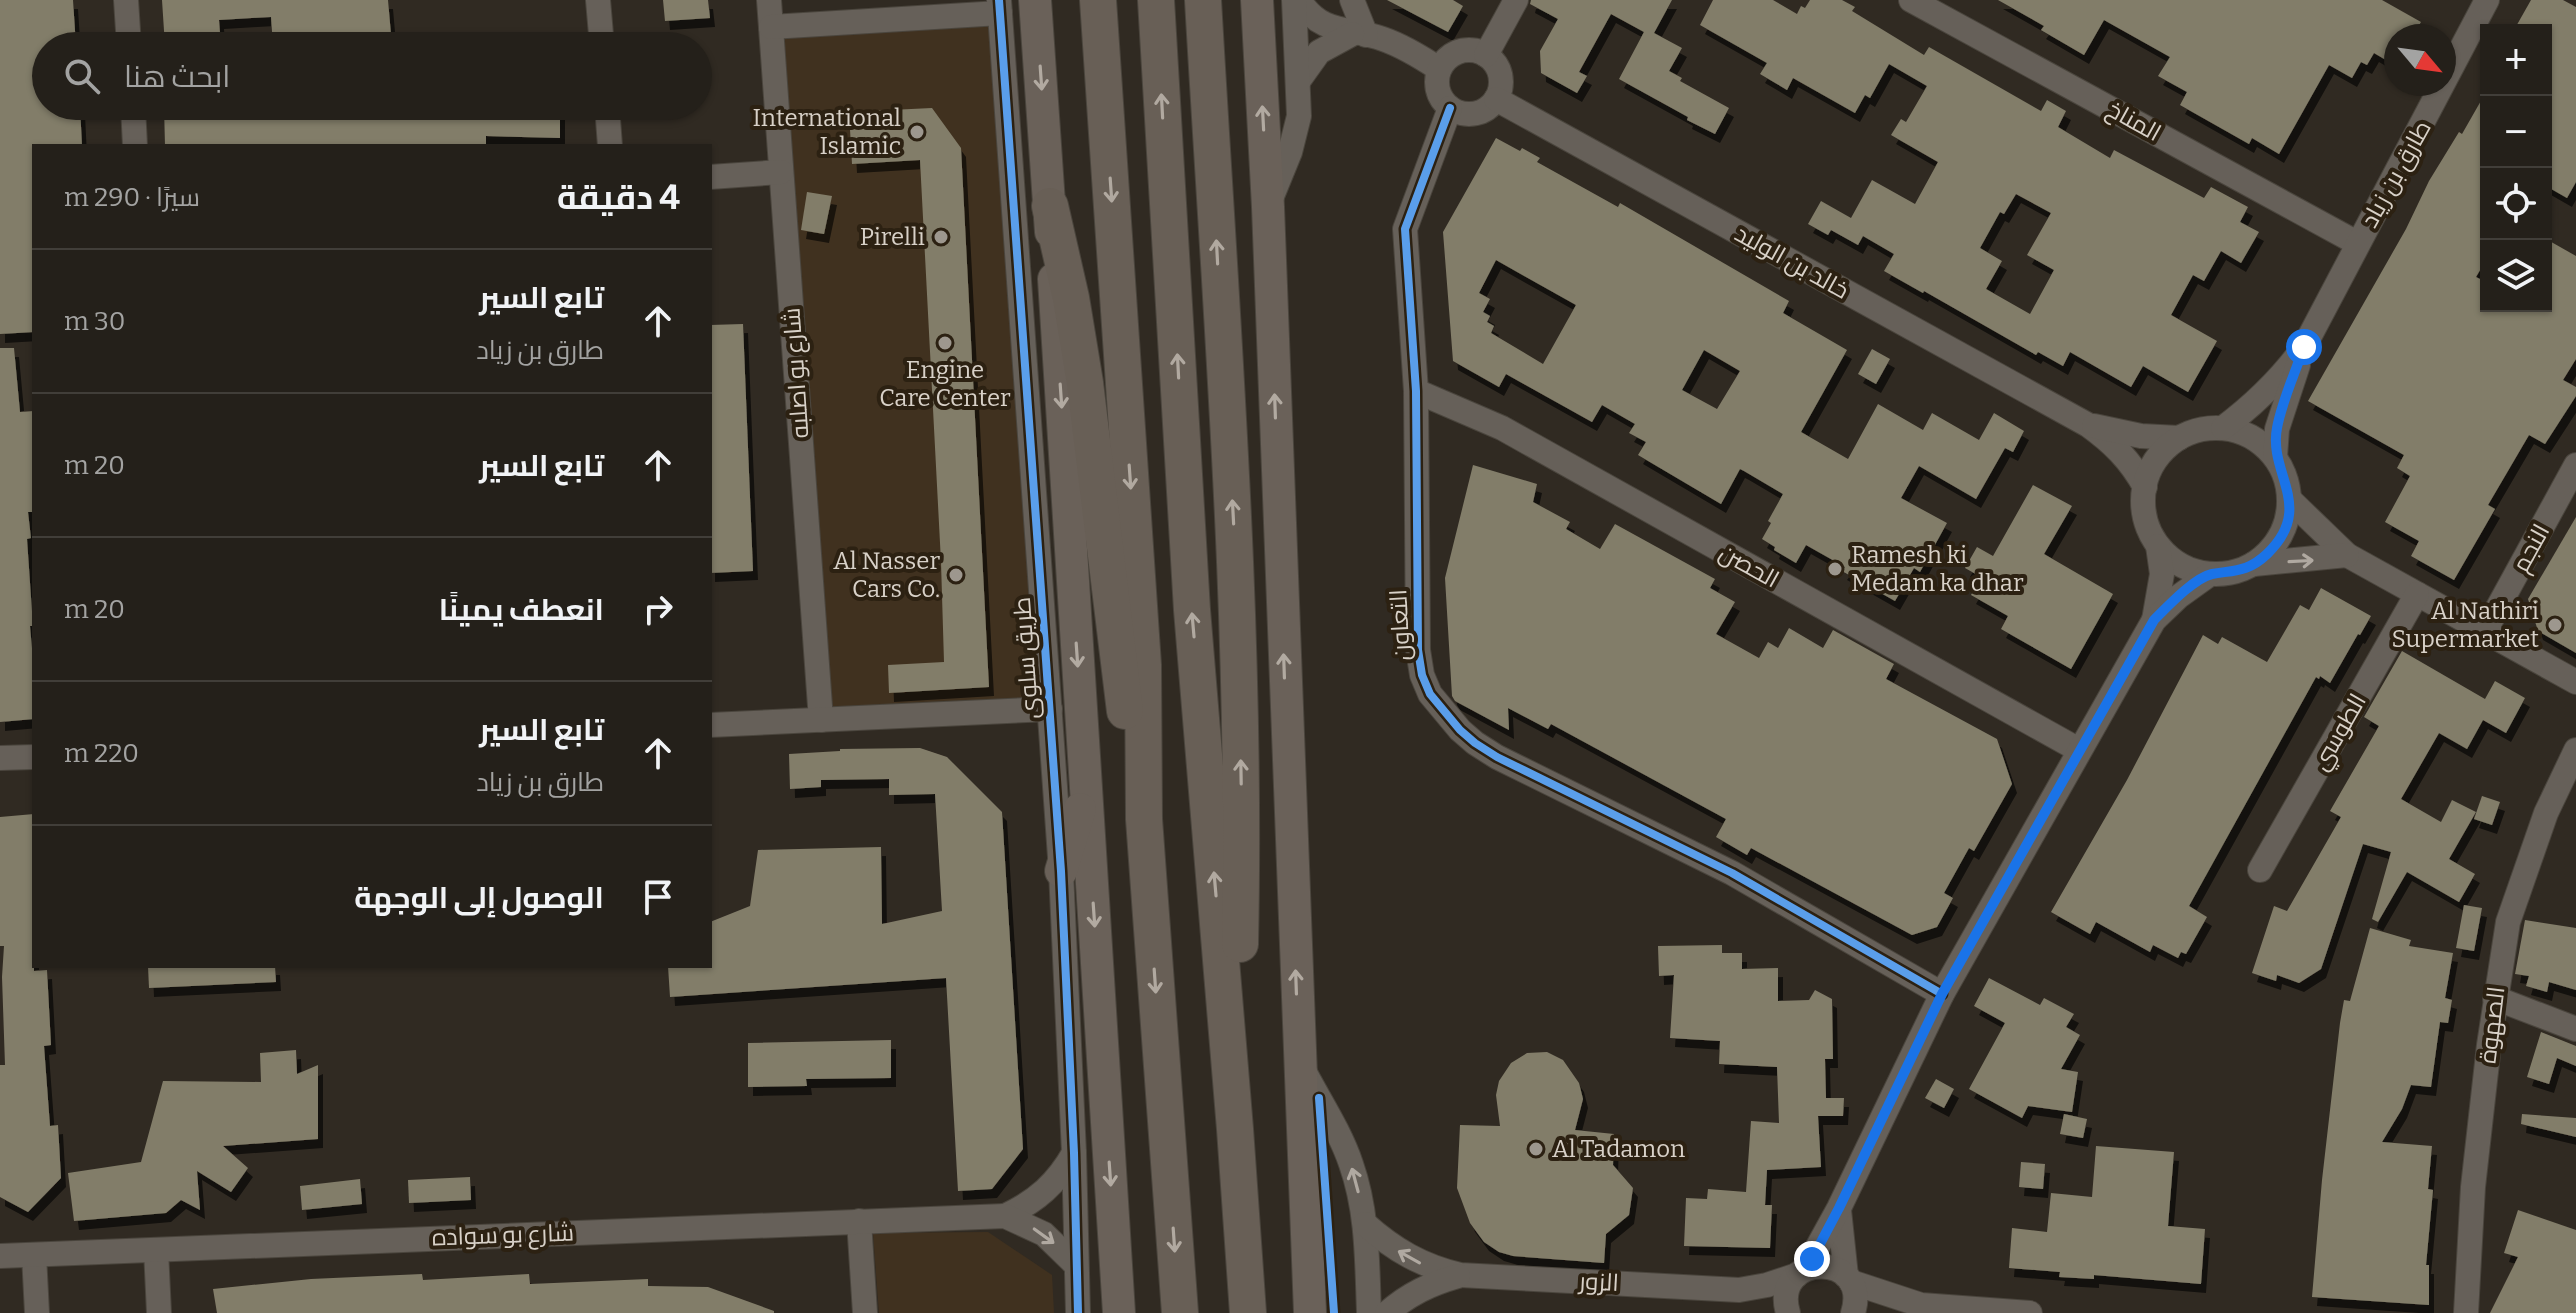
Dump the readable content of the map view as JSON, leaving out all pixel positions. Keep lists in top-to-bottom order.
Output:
{
  "streets": {
    "street": [
      "المناخ",
      "طارق بن زياد",
      "خالد بن الوليد",
      "شارع بو اصلبه",
      "النجم",
      "الحصن",
      "التعاون",
      "طريق سلوى",
      "الطوسي",
      "الصهوة",
      "شارع بو سواده",
      "الزور"
    ]
  },
  "crossings": [
    ["المناخ", "طارق بن زياد"],
    ["طارق بن زياد", "خالد بن الوليد"],
    ["خالد بن الوليد", "التعاون"],
    ["الحصن", "التعاون"],
    ["طريق سلوى", "شارع بو سواده"]
  ],
  "places": [
    "International Islamic",
    "Pirelli",
    "Engine Care Center",
    "Ramesh ki Medam ka dhar",
    "Al Nasser Cars Co.",
    "Al Nathiri Supermarket",
    "Al Tadamon"
  ],
  "north": "bottom right",
  "page": {
    "map_buttons": ["+", "−"],
    "search": "ابحث هنا",
    "heading": ["4 دقيقة", "سيرًا · 290 m"],
    "list": [
      ["تابع السير", "طارق بن زياد", "30 m"],
      ["تابع السير", "20 m"],
      ["انعطف يمينًا", "20 m"],
      ["تابع السير", "طارق بن زياد", "220 m"],
      "الوصول إلى الوجهة"
    ]
  }
}
